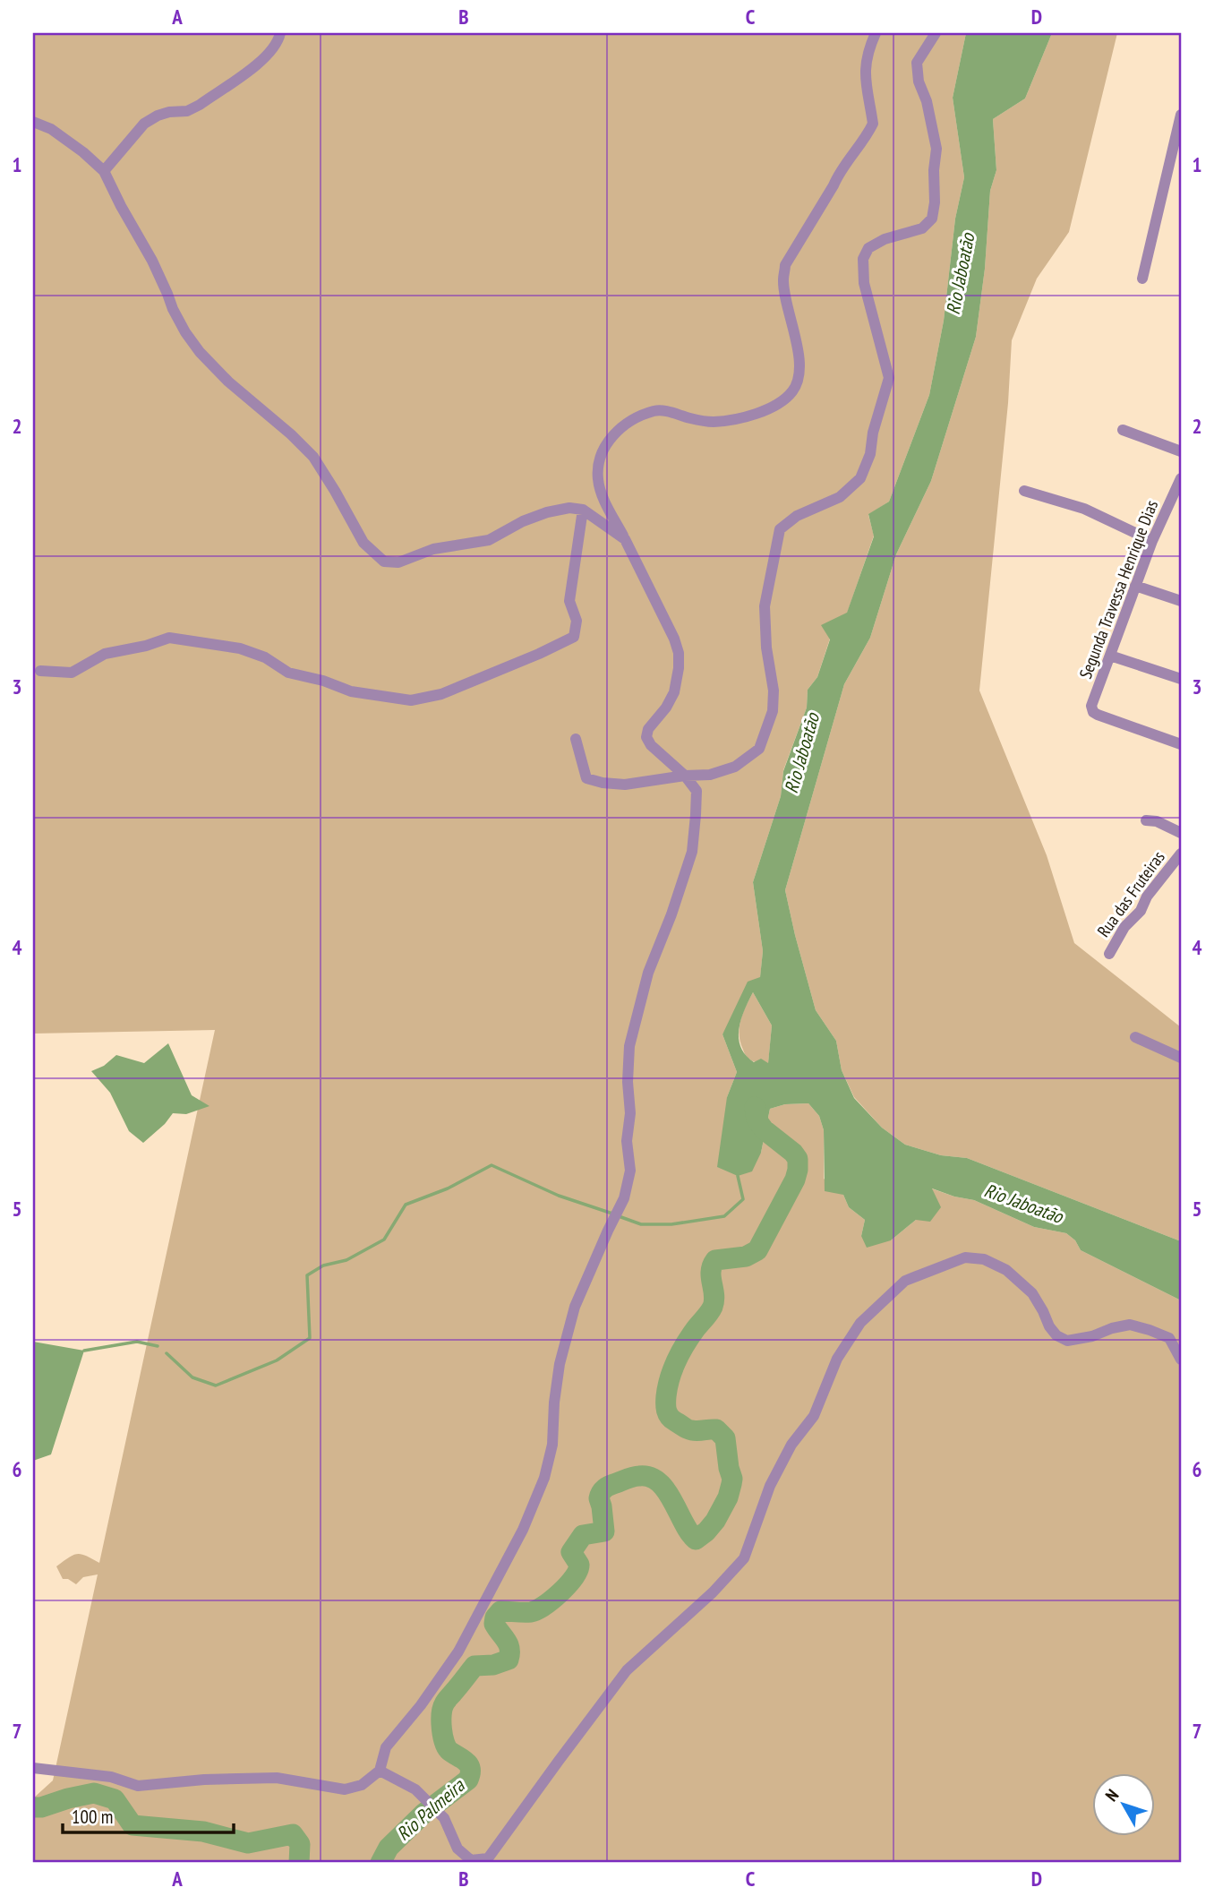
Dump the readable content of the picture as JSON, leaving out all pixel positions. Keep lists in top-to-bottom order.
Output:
{
  "streets": {
    "street": ["Segunda Travessa Henrique Dias", "Rua das Fruteiras"]
  },
  "water": ["Rio Jaboatão", "Rio Palmeira"],
  "scale_bar": "100 m",
  "north": "top left",
  "grid": {
    "columns": [
      "A",
      "B",
      "C",
      "D"
    ],
    "rows": [
      "1",
      "2",
      "3",
      "4",
      "5",
      "6",
      "7"
    ]
  }
}
